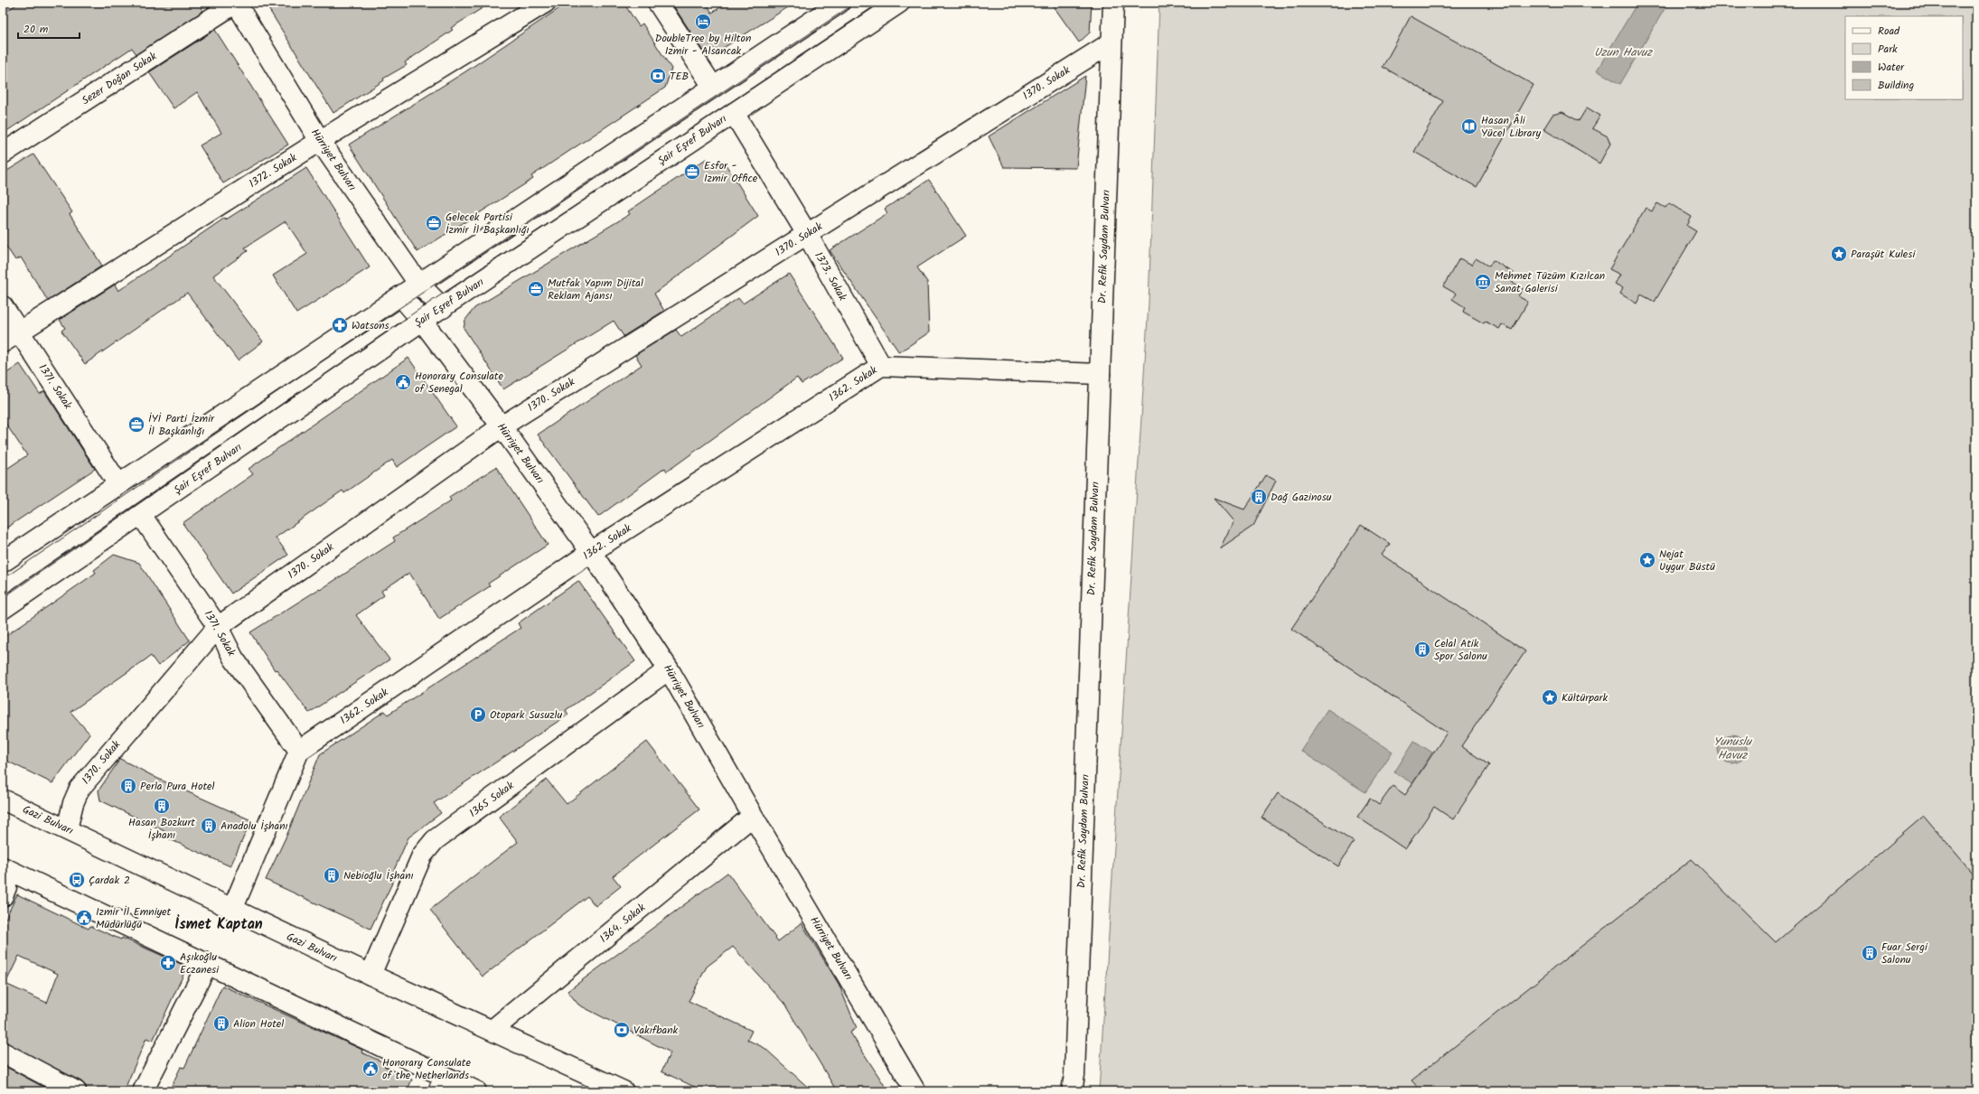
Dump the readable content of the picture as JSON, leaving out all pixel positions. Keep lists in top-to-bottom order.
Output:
{
  "streets": {
    "street": [
      "Sezer Doğan Sokak",
      "1370. Sokak",
      "Şair Eşref Bulvarı",
      "Hürriyet Bulvarı",
      "1372. Sokak",
      "Dr. Refik Saydam Bulvarı",
      "1373. Sokak",
      "1362. Sokak",
      "1371. Sokak",
      "1365 Sokak",
      "Gazi Bulvarı",
      "1364. Sokak"
    ]
  },
  "crossings": [
    ["Sezer Doğan Sokak", "Hürriyet Bulvarı"],
    ["1370. Sokak", "Hürriyet Bulvarı"],
    ["1370. Sokak", "Dr. Refik Saydam Bulvarı"],
    ["1370. Sokak", "1373. Sokak"],
    ["1370. Sokak", "1371. Sokak"],
    ["1370. Sokak", "Gazi Bulvarı"],
    ["Şair Eşref Bulvarı", "Hürriyet Bulvarı"],
    ["Şair Eşref Bulvarı", "1373. Sokak"],
    ["Şair Eşref Bulvarı", "1371. Sokak"],
    ["Hürriyet Bulvarı", "1372. Sokak"],
    ["Hürriyet Bulvarı", "1362. Sokak"],
    ["Hürriyet Bulvarı", "1365 Sokak"],
    ["Hürriyet Bulvarı", "1364. Sokak"],
    ["1372. Sokak", "1371. Sokak"],
    ["Dr. Refik Saydam Bulvarı", "1362. Sokak"],
    ["1373. Sokak", "1362. Sokak"],
    ["1362. Sokak", "1371. Sokak"],
    ["1365 Sokak", "Gazi Bulvarı"],
    ["Gazi Bulvarı", "1364. Sokak"]
  ],
  "districts": ["İsmet Kaptan"],
  "water": ["Uzun Havuz", "Yunuslu Havuz"],
  "places": {
    "hotel": ["DoubleTree by Hilton Izmir - Alsancak"],
    "bank": ["TEB", "Vakıfbank"],
    "library": ["Hasan Âli Yücel Library"],
    "office": [
      "Esfor - Izmir Office",
      "Gelecek Partisi İzmir İl Başkanlığı",
      "Mutfak Yapım Dijital Reklam Ajansı",
      "İYİ Parti İzmir İl Başkanlığı"
    ],
    "place": ["Paraşüt Kulesi", "Nejat Uygur Büstü", "Kültürpark"],
    "museum": ["Mehmet Tüzüm Kızılcan Sanat Galerisi"],
    "pharmacy": ["Watsons", "Aşıkoğlu Eczanesi"],
    "public building": ["Honorary Consulate of Senegal", "Izmir İl Emniyet Müdürlüğü", "Honorary Consulate of the Netherlands"],
    "building": [
      "Dağ Gazinosu",
      "Celal Atik Spor Salonu",
      "Perla Pura Hotel",
      "Hasan Bozkurt İşhanı",
      "Anadolu İşhanı",
      "Nebioğlu İşhanı",
      "Fuar Sergi Salonu",
      "Alion Hotel"
    ],
    "parking": ["Otopark Susuzlu"],
    "bus stop": ["Çardak 2"]
  },
  "legend": [
    "Road",
    "Park",
    "Water",
    "Building"
  ],
  "scale_bar": "20 m"
}
